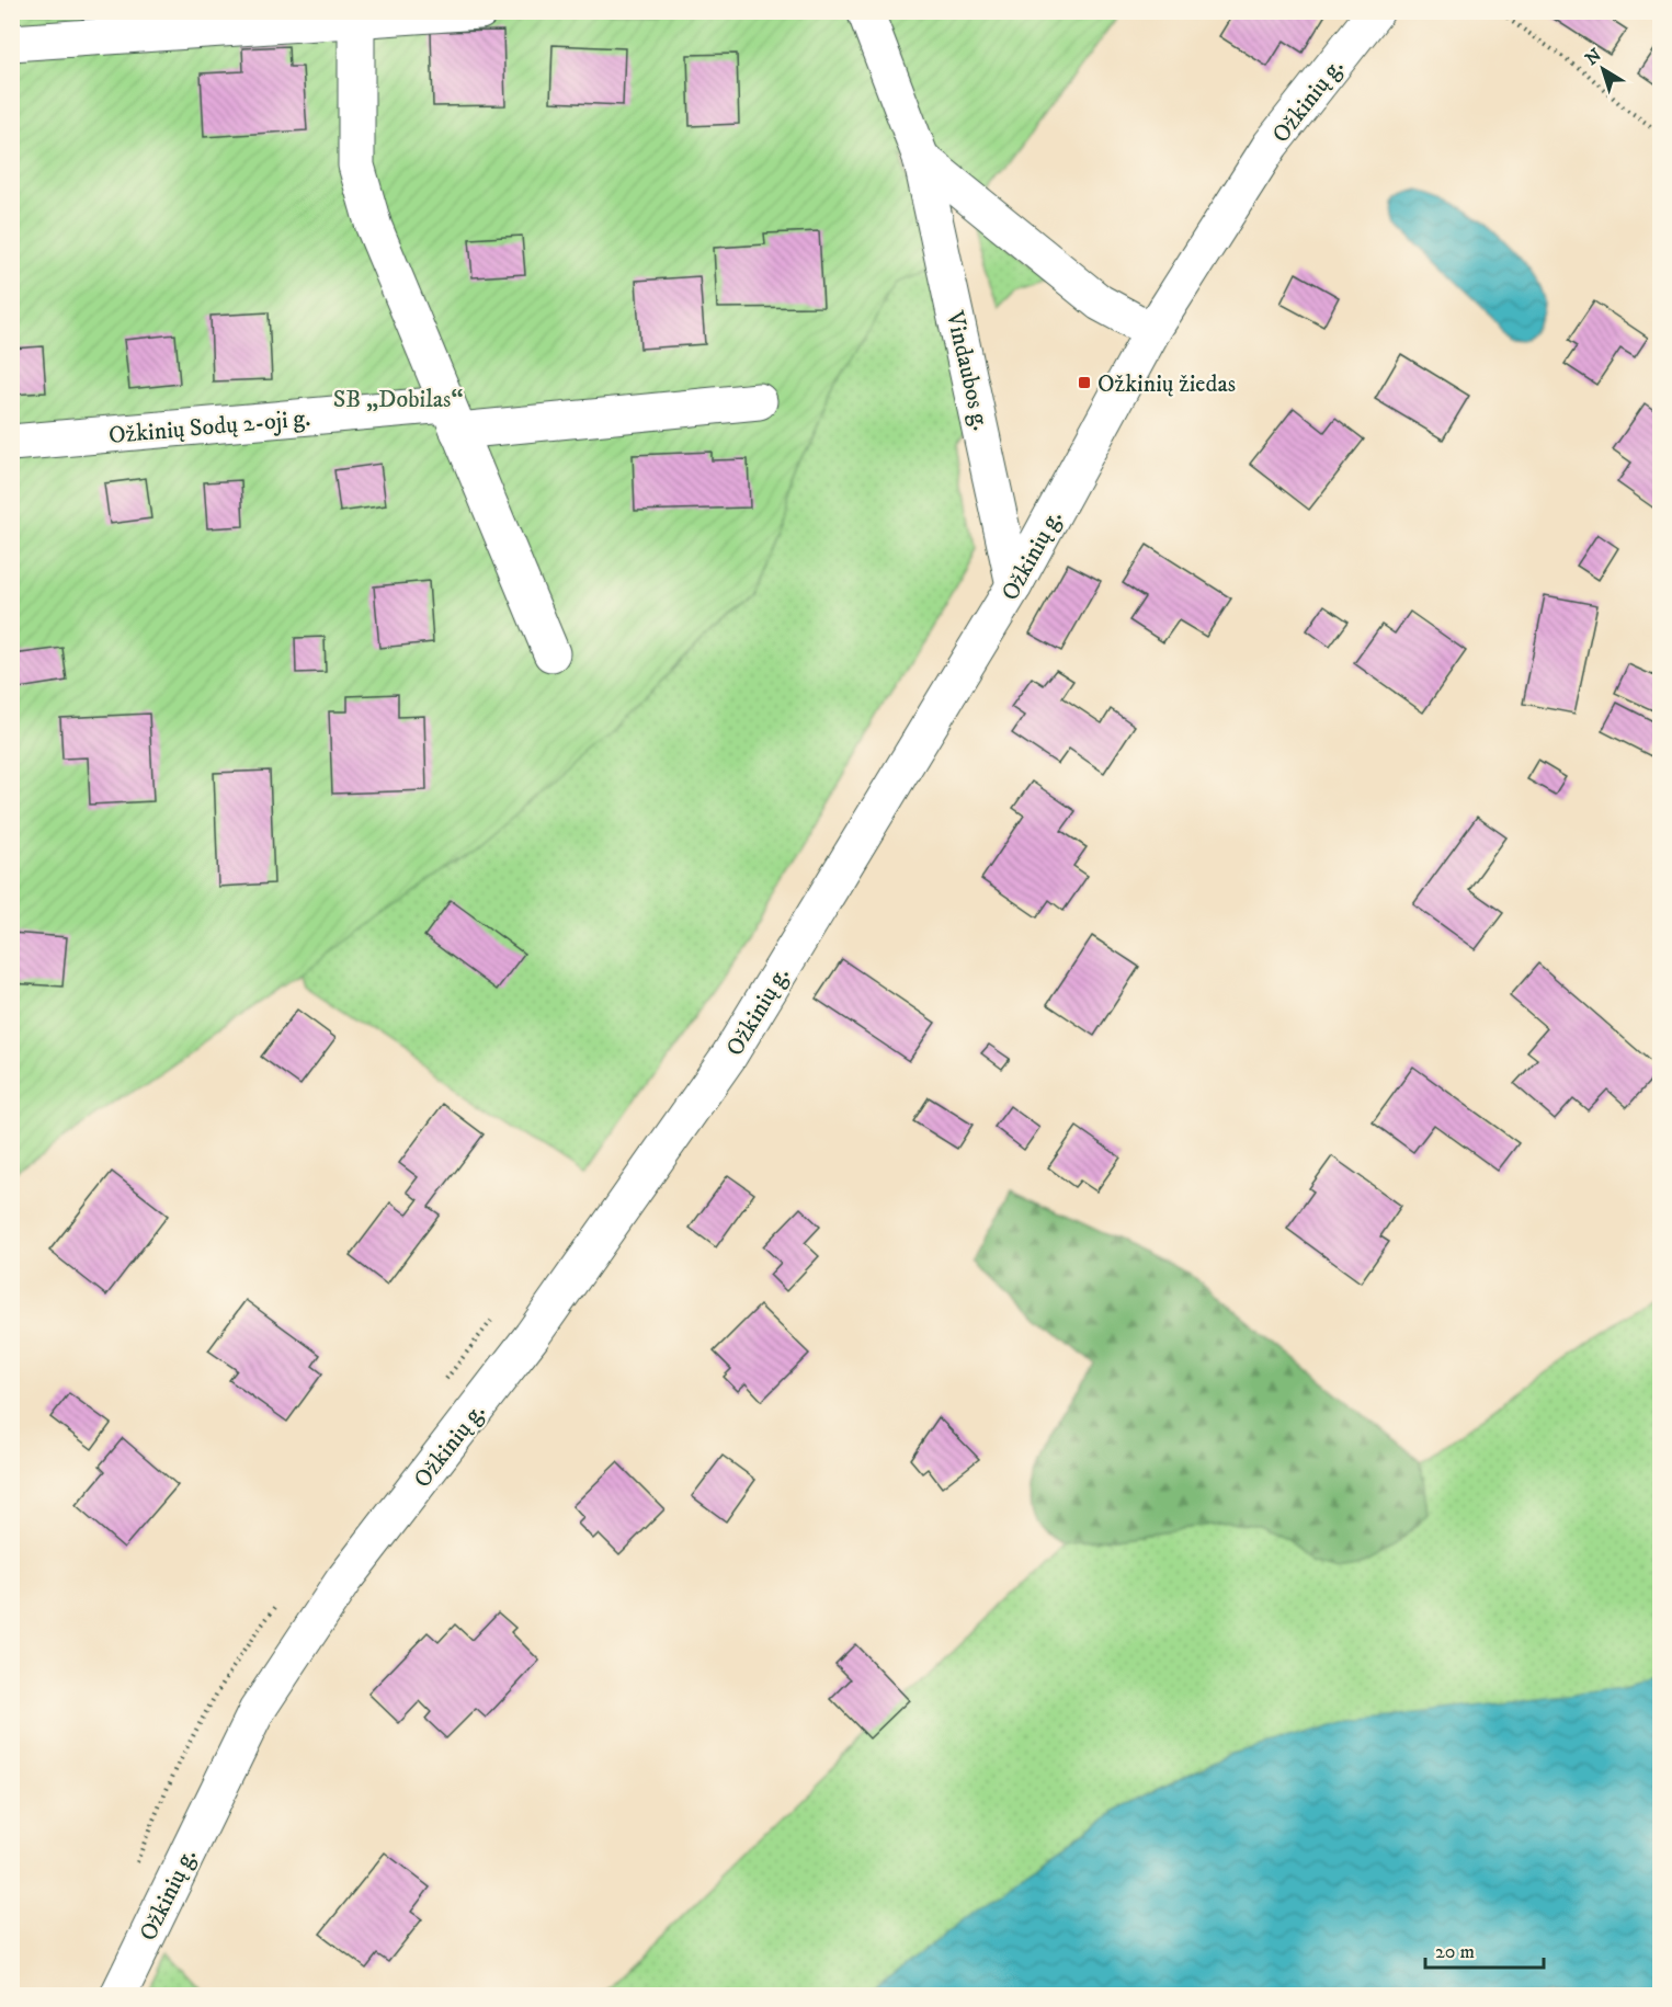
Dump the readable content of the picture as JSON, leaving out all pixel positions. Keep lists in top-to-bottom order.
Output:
{
  "streets": {
    "street": ["Ožkinių g.", "Vindaubos g.", "Ožkinių Sodų 2-oji g."]
  },
  "crossings": [
    ["Ožkinių g.", "Vindaubos g."]
  ],
  "parks": ["SB „Dobilas“"],
  "places": {
    "transit": ["Ožkinių žiedas"]
  },
  "scale_bar": "20 m",
  "north": "top left"
}
